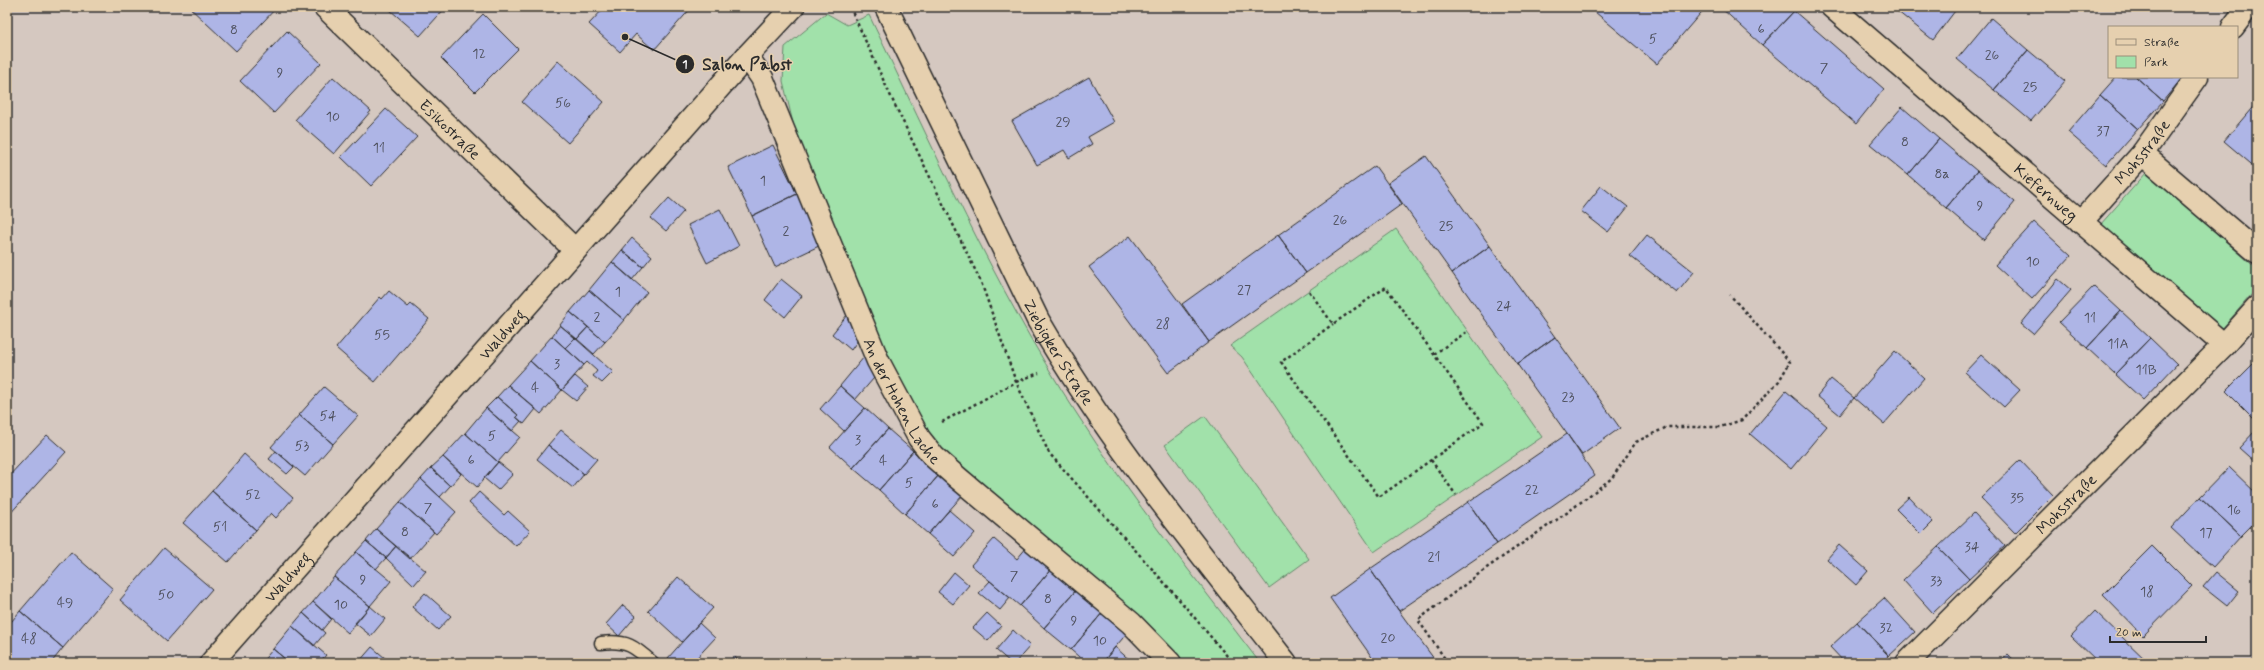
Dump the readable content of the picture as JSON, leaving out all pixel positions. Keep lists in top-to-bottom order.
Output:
{
  "streets": {
    "street": [
      "Esikostraße",
      "Mohsstraße",
      "Kiefernweg",
      "Waldweg",
      "Ziebigker Straße",
      "An der Hohen Lache"
    ]
  },
  "crossings": [
    ["Esikostraße", "Waldweg"],
    ["Mohsstraße", "Kiefernweg"],
    ["Waldweg", "An der Hohen Lache"]
  ],
  "places": ["Salon Pabst"],
  "house_numbers": [
    "6",
    "8",
    "5",
    "12",
    "26",
    "7",
    "9",
    "25",
    "56",
    "10",
    "29",
    "37",
    "8",
    "11",
    "8a",
    "1",
    "9",
    "26",
    "25",
    "2",
    "10",
    "27",
    "1",
    "24",
    "2",
    "11",
    "28",
    "55",
    "11A",
    "3",
    "11B",
    "4",
    "23",
    "54",
    "5",
    "3",
    "53",
    "6",
    "4",
    "5",
    "22",
    "52",
    "35",
    "6",
    "7",
    "16",
    "51",
    "8",
    "17",
    "34",
    "21",
    "7",
    "9",
    "33",
    "18",
    "50",
    "8",
    "49",
    "10",
    "9",
    "32",
    "20",
    "48",
    "10"
  ],
  "legend": ["Straße", "Park"],
  "scale_bar": "20 m"
}
